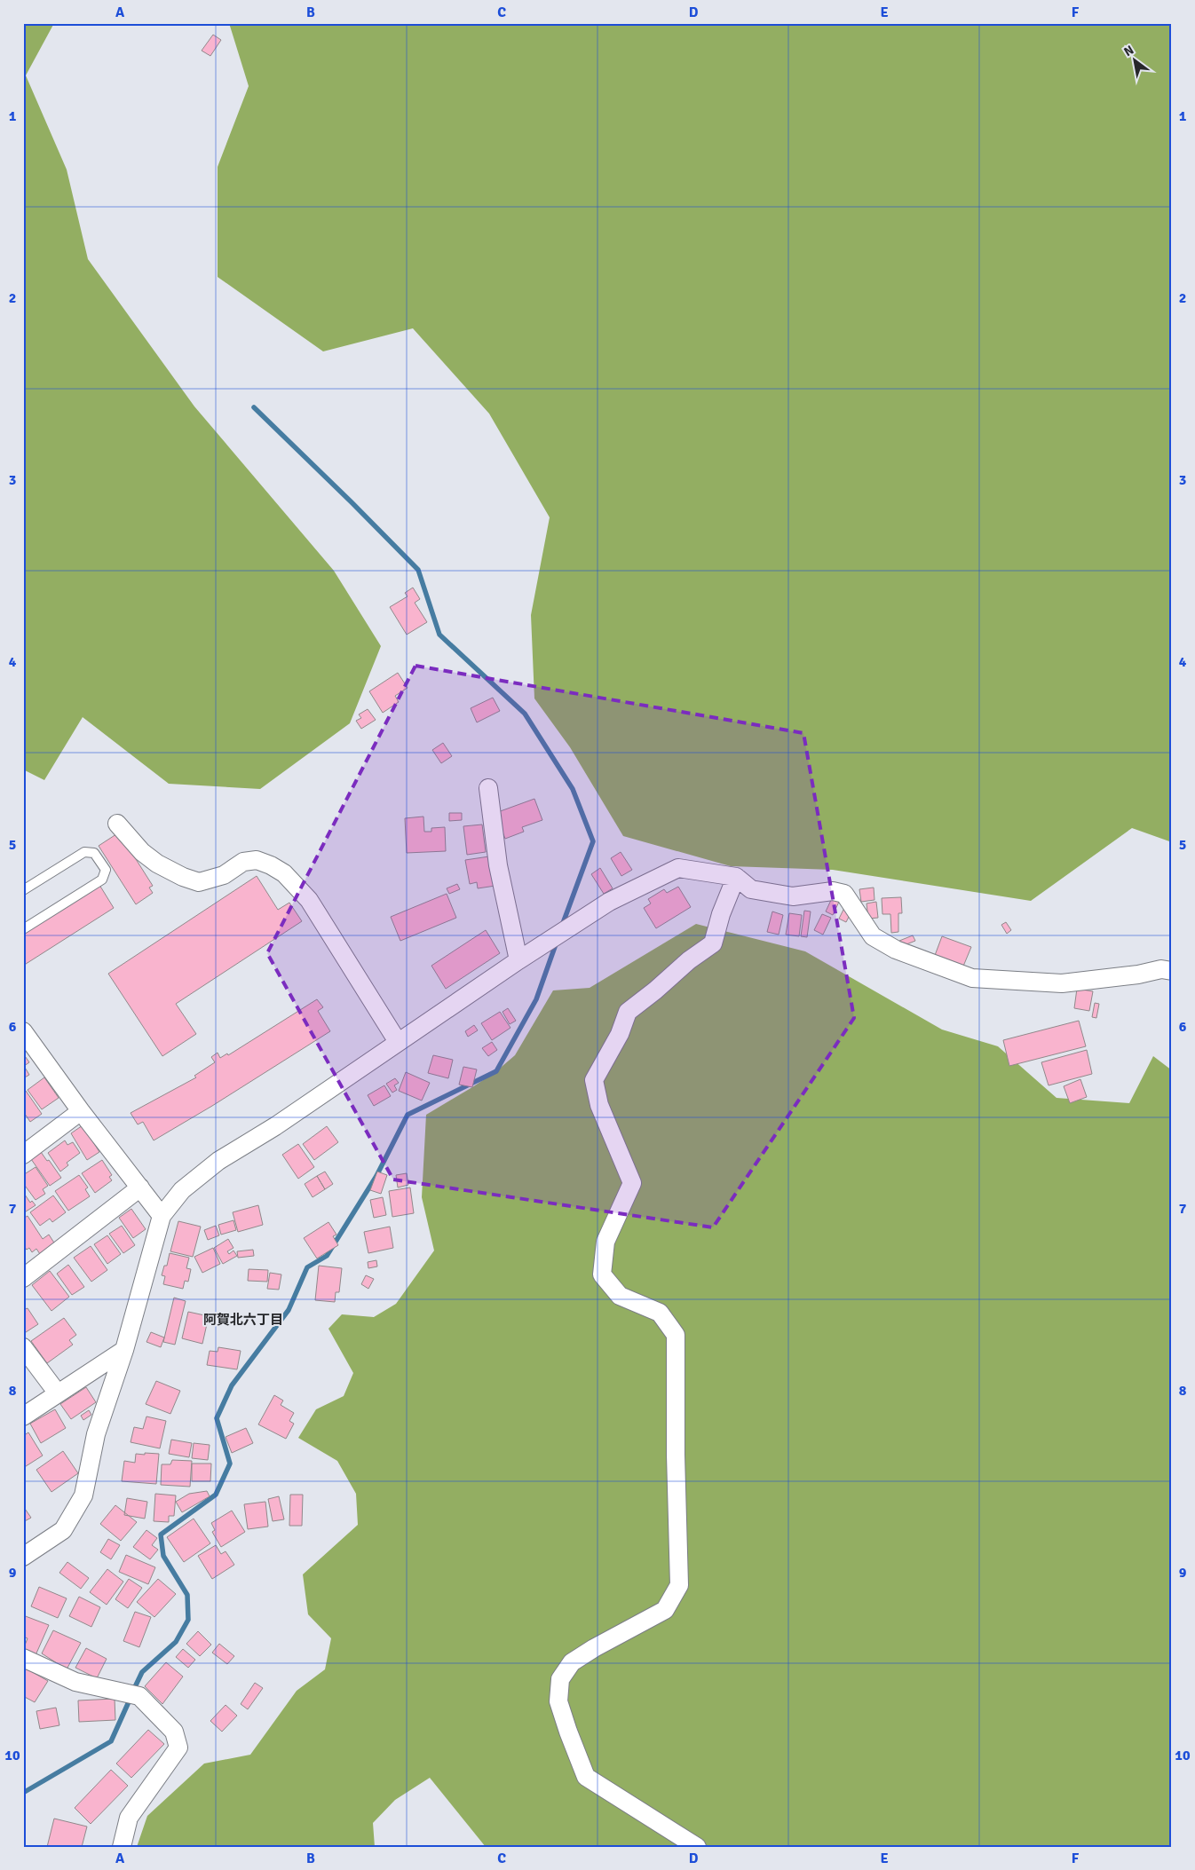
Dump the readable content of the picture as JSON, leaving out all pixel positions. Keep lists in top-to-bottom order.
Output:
{
  "districts": ["阿賀北六丁目"],
  "north": "top left",
  "grid": {
    "columns": [
      "A",
      "B",
      "C",
      "D",
      "E",
      "F"
    ],
    "rows": [
      "1",
      "2",
      "3",
      "4",
      "5",
      "6",
      "7",
      "8",
      "9",
      "10"
    ]
  }
}
